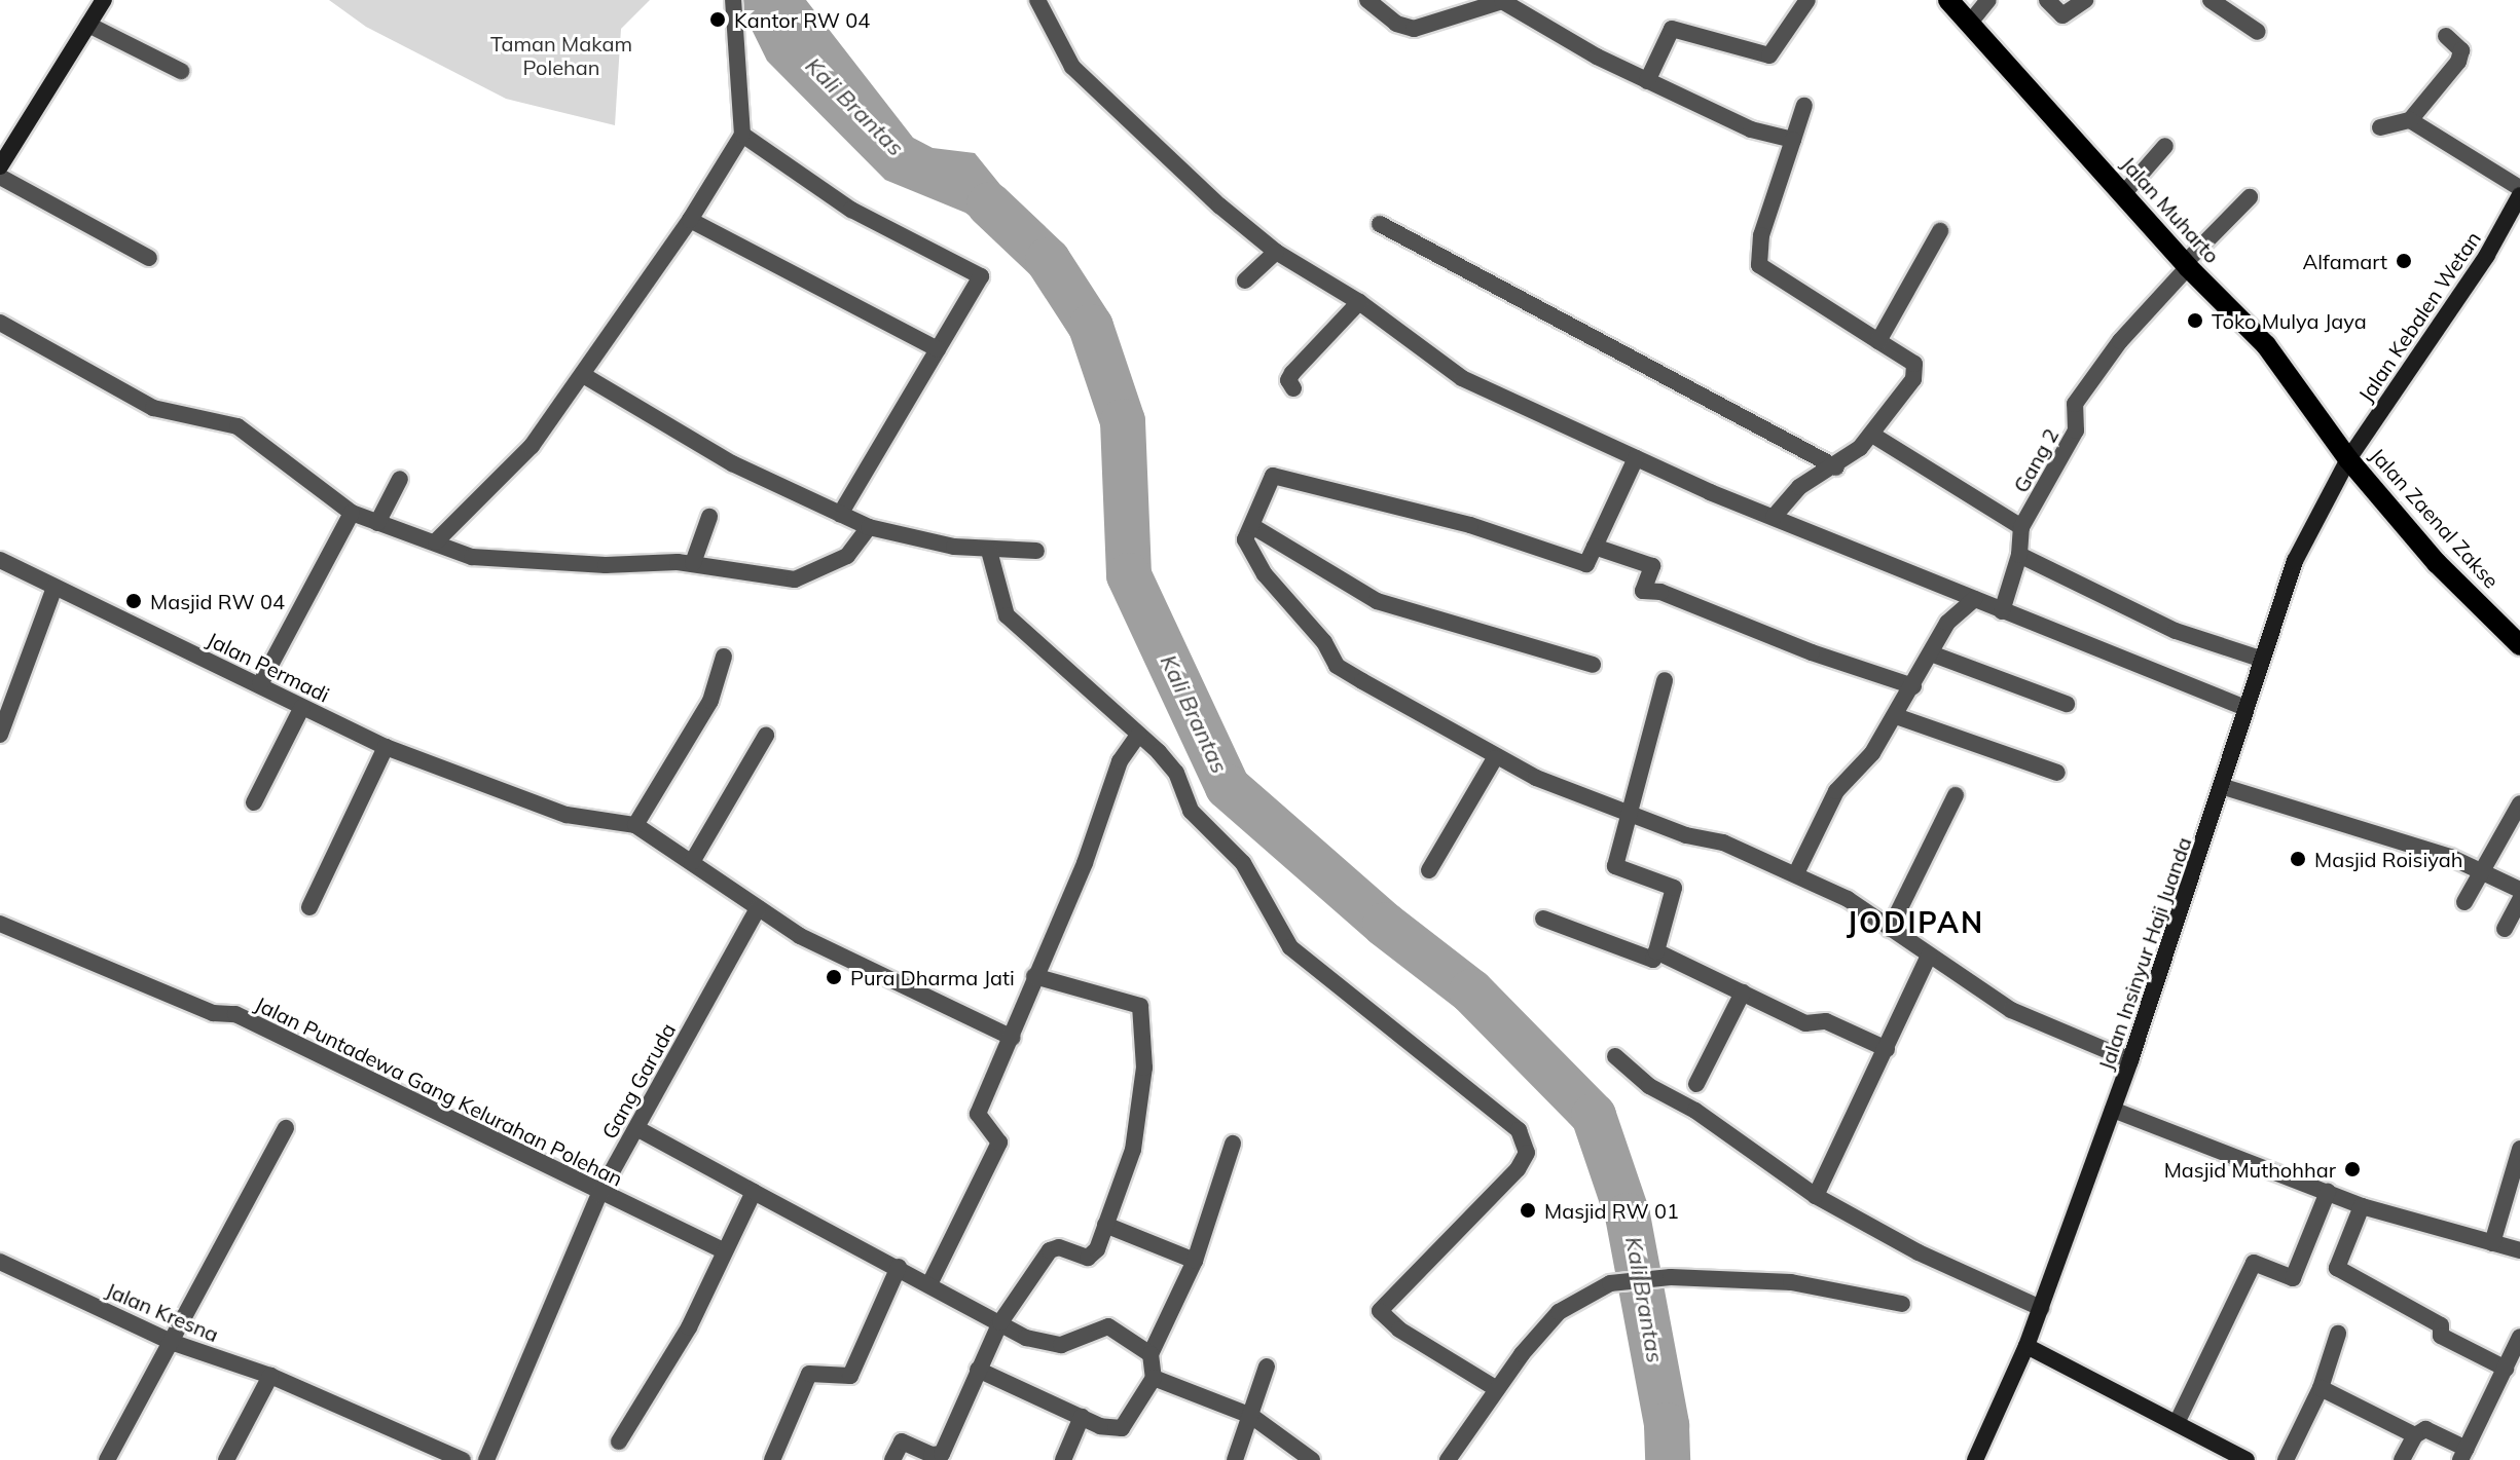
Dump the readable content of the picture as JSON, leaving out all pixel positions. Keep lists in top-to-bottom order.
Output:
{
  "streets": {
    "main road": [
      "Jalan Muharto",
      "Jalan Kebalen Wetan",
      "Jalan Zaenal Zakse",
      "Jalan Insinyur Haji Juanda"
    ],
    "street": [
      "Gang 2",
      "Jalan Permadi",
      "Gang Garuda",
      "Jalan Puntadewa Gang Kelurahan Polehan",
      "Jalan Kresna"
    ]
  },
  "crossings": [
    ["Jalan Muharto", "Jalan Kebalen Wetan"],
    ["Jalan Muharto", "Gang 2"],
    ["Jalan Muharto", "Jalan Zaenal Zakse"],
    ["Jalan Muharto", "Jalan Insinyur Haji Juanda"],
    ["Jalan Kebalen Wetan", "Jalan Zaenal Zakse"],
    ["Jalan Kebalen Wetan", "Jalan Insinyur Haji Juanda"],
    ["Jalan Zaenal Zakse", "Jalan Insinyur Haji Juanda"],
    ["Gang Garuda", "Jalan Puntadewa Gang Kelurahan Polehan"]
  ],
  "districts": ["JODIPAN"],
  "water": ["Kali Brantas"],
  "parks": ["Taman Makam Polehan"],
  "places": [
    "Kantor RW 04",
    "Alfamart",
    "Toko Mulya Jaya",
    "Masjid RW 04",
    "Masjid Roisiyah",
    "Pura Dharma Jati",
    "Masjid Muthohhar",
    "Masjid RW 01"
  ]
}
